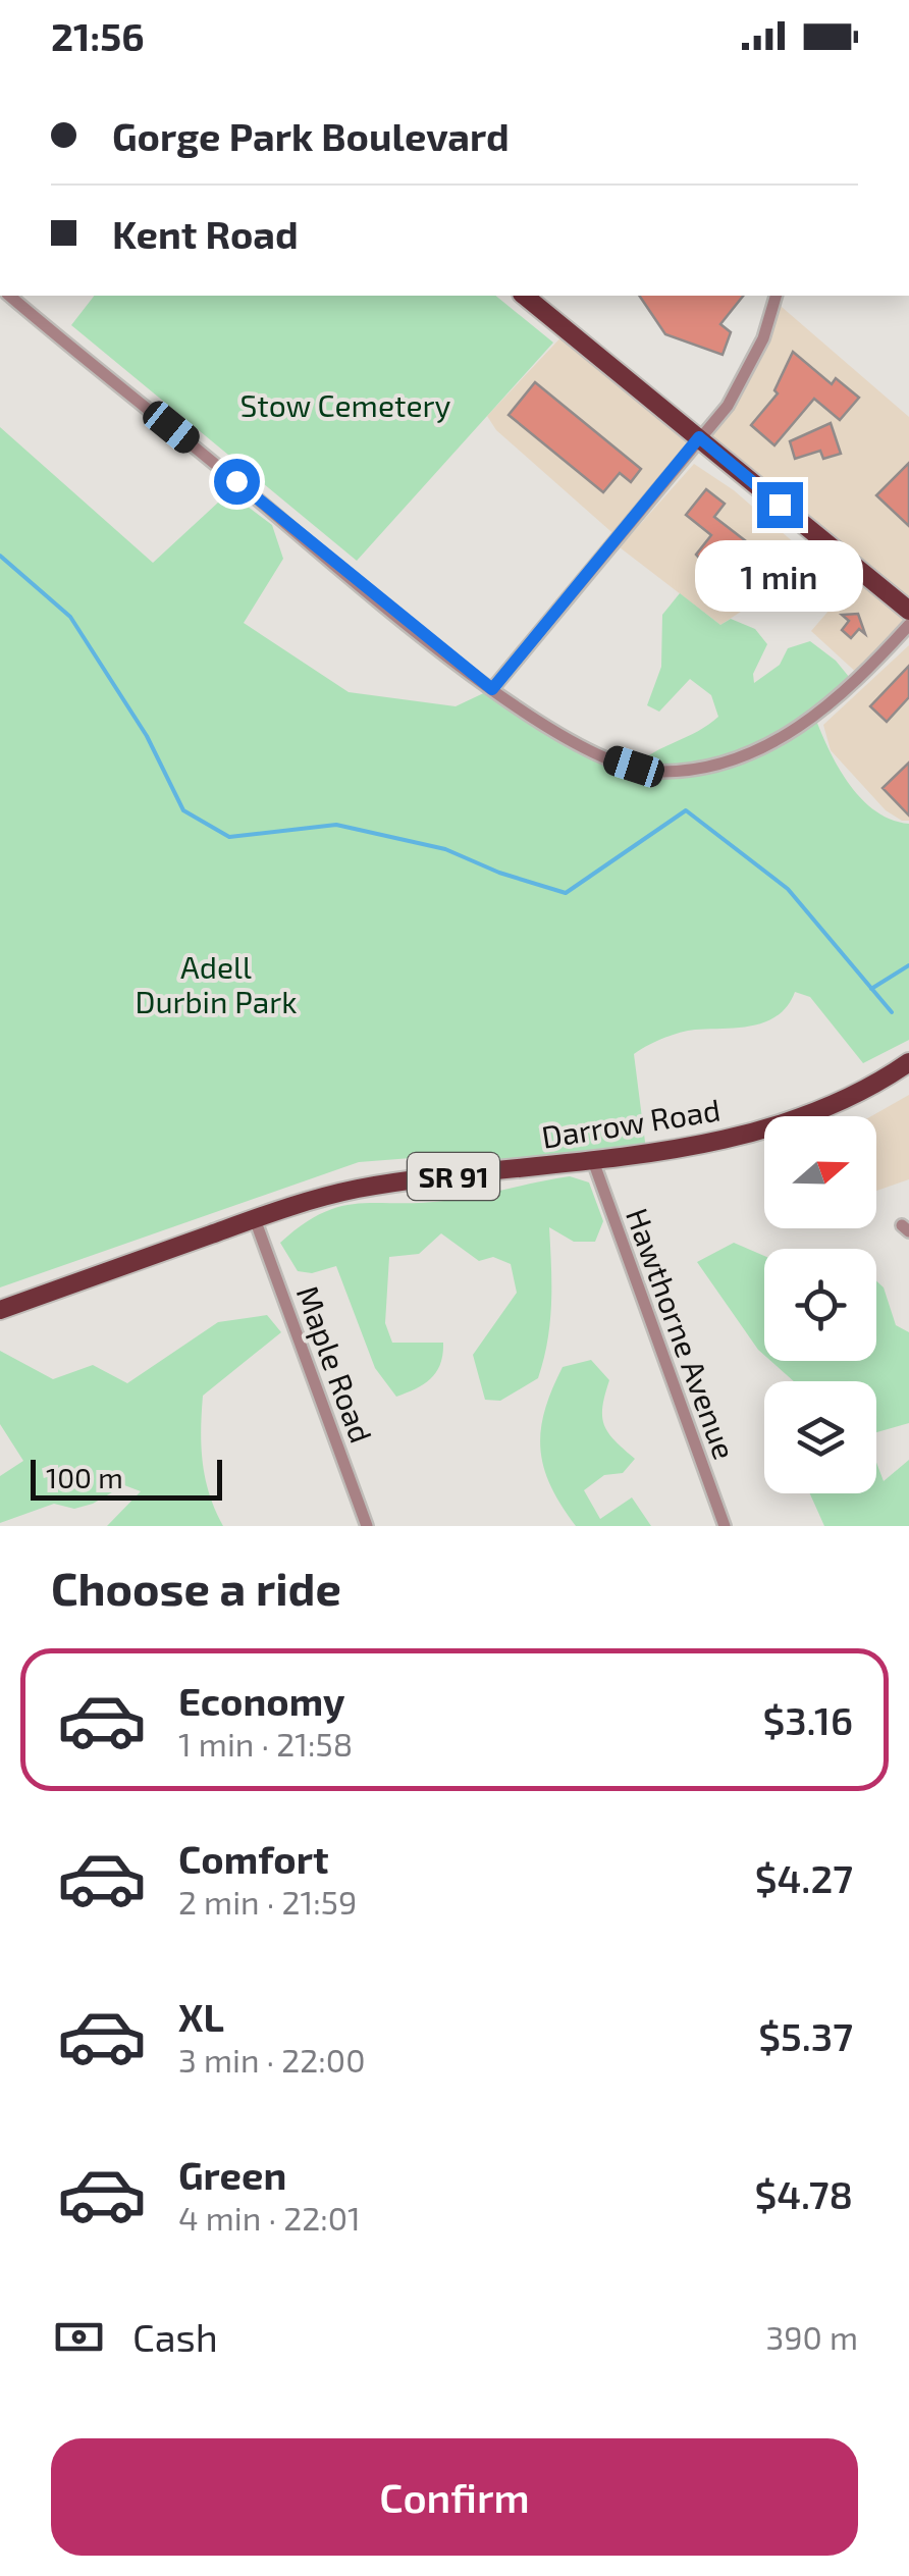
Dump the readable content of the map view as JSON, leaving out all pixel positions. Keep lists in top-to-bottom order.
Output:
{
  "streets": {
    "main road": ["Darrow Road", "SR 91"],
    "street": ["Hawthorne Avenue", "Maple Road"]
  },
  "crossings": [
    ["Darrow Road", "Hawthorne Avenue"],
    ["Darrow Road", "Maple Road"]
  ],
  "parks": ["Stow Cemetery", "Adell Durbin Park"],
  "scale_bar": "100 m",
  "north": "right",
  "page": {
    "status": "21:56",
    "banner": ["Gorge Park Boulevard", "Kent Road"],
    "bubble": "1 min",
    "scale": "100 m",
    "heading": "Choose a ride",
    "list": [
      {
        "name": "Economy",
        "note": "1 min · 21:58",
        "value": "$3.16"
      },
      {
        "name": "Comfort",
        "note": "2 min · 21:59",
        "value": "$4.27"
      },
      {
        "name": "XL",
        "note": "3 min · 22:00",
        "value": "$5.37"
      },
      {
        "name": "Green",
        "note": "4 min · 22:01",
        "value": "$4.78"
      }
    ],
    "pay": ["Cash", "390 m"],
    "buttons": "Confirm"
  }
}
